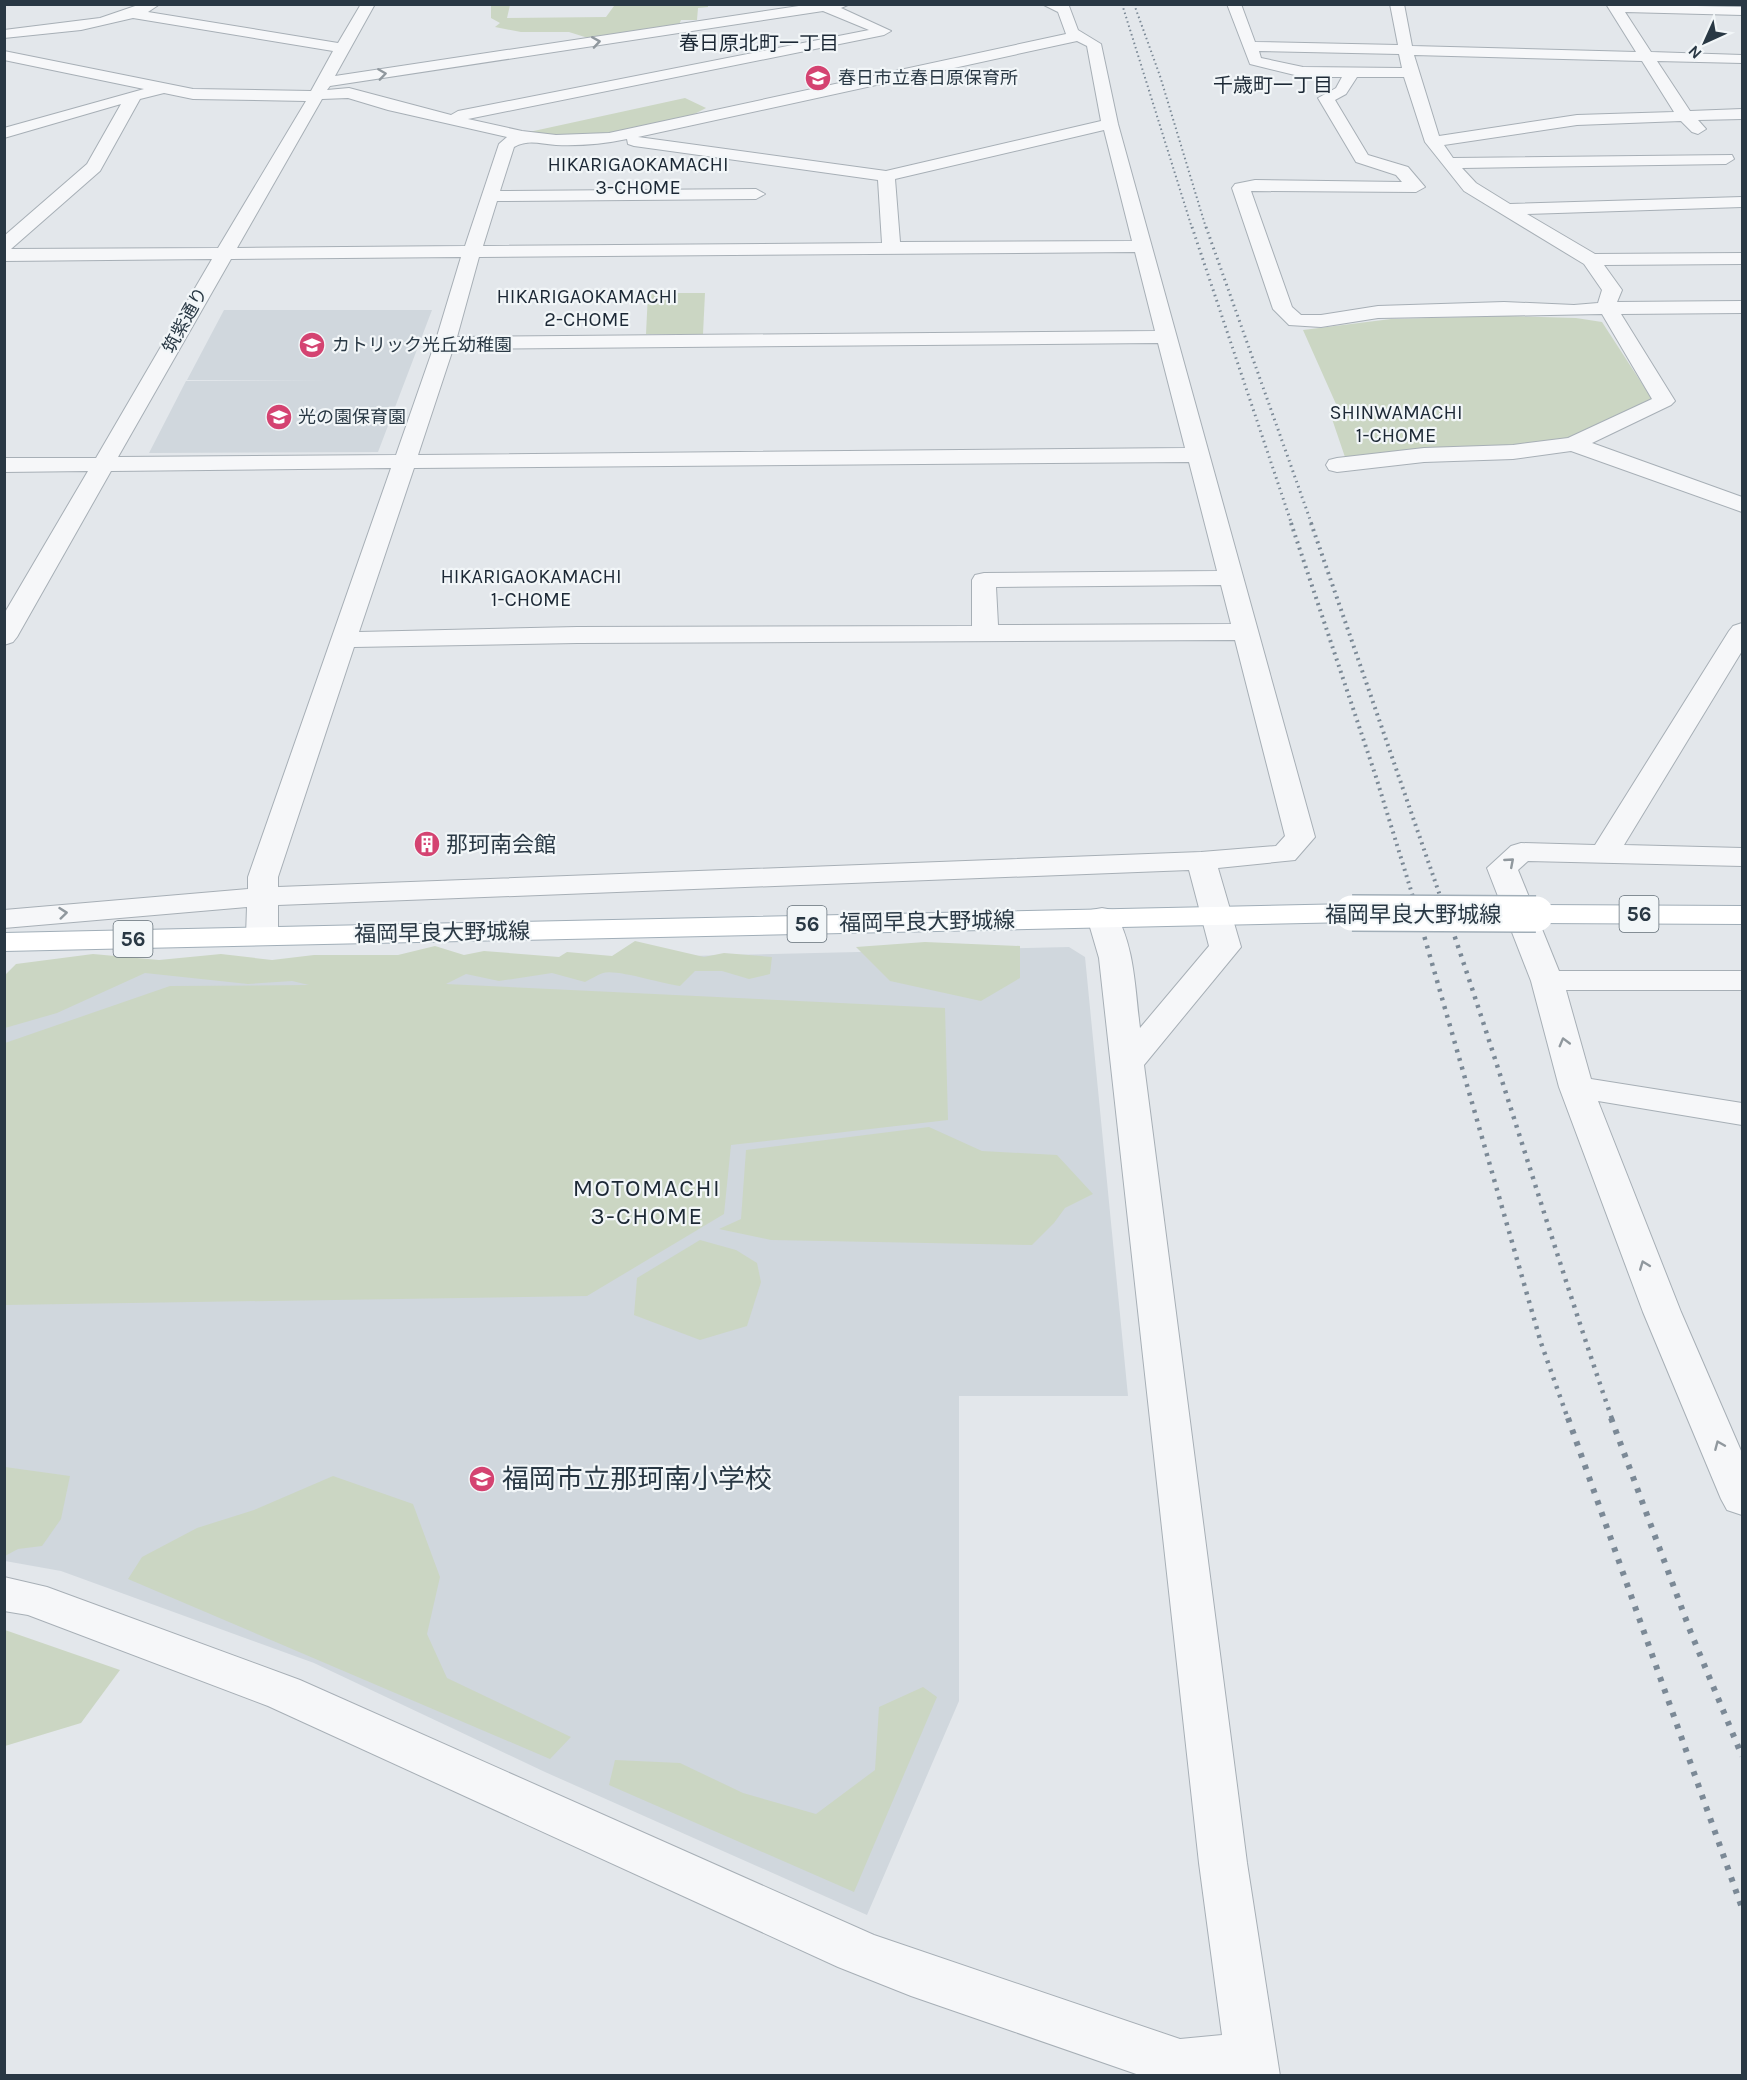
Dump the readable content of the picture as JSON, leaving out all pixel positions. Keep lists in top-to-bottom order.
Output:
{
  "streets": {
    "main road": ["福岡早良大野城線", "56"],
    "street": ["筑紫通り"]
  },
  "districts": [
    "春日原北町一丁目",
    "千歳町一丁目",
    "HIKARIGAOKAMACHI 3-CHOME",
    "HIKARIGAOKAMACHI 2-CHOME",
    "SHINWAMACHI 1-CHOME",
    "HIKARIGAOKAMACHI 1-CHOME",
    "MOTOMACHI 3-CHOME"
  ],
  "places": {
    "school or university": [
      "春日市立春日原保育所",
      "カトリック光丘幼稚園",
      "光の園保育園",
      "福岡市立那珂南小学校"
    ],
    "building": ["那珂南会館"]
  },
  "north": "bottom left"
}
